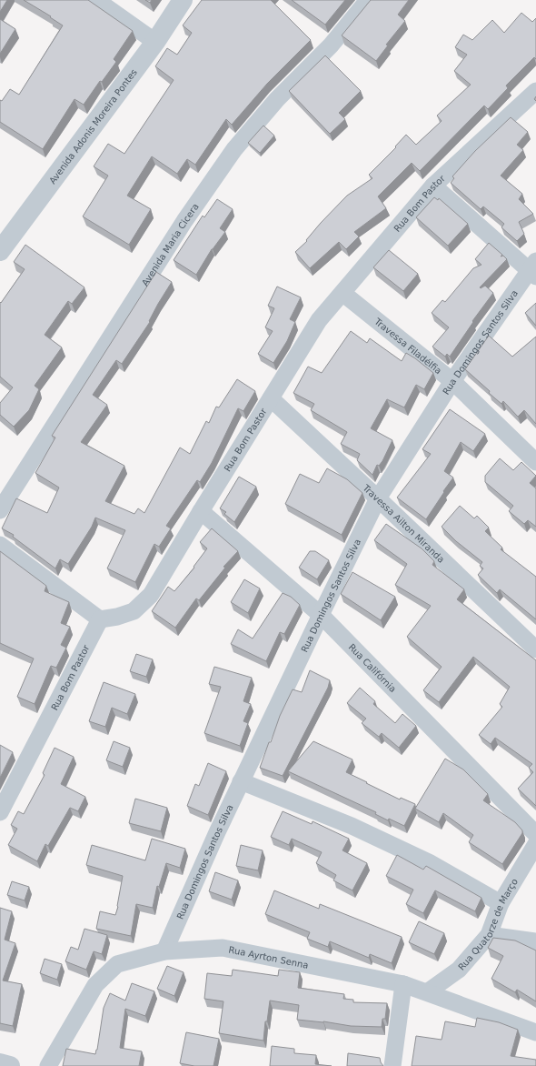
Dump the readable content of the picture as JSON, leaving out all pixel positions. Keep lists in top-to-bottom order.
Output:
{
  "streets": {
    "street": [
      "Avenida Adonis Moreira Pontes",
      "Rua Bom Pastor",
      "Avenida Maria Cicera",
      "Rua Domingos Santos Silva",
      "Travessa Filadélfia",
      "Travessa Ailton Miranda",
      "Rua Califórnia",
      "Rua Quatorze de Março",
      "Rua Ayrton Senna"
    ]
  },
  "crossings": [
    ["Rua Bom Pastor", "Travessa Filadélfia"],
    ["Rua Bom Pastor", "Travessa Ailton Miranda"],
    ["Rua Bom Pastor", "Rua Califórnia"],
    ["Rua Domingos Santos Silva", "Travessa Filadélfia"],
    ["Rua Domingos Santos Silva", "Travessa Ailton Miranda"],
    ["Rua Domingos Santos Silva", "Rua Califórnia"],
    ["Rua Domingos Santos Silva", "Rua Ayrton Senna"],
    ["Rua Quatorze de Março", "Rua Ayrton Senna"]
  ]
}
